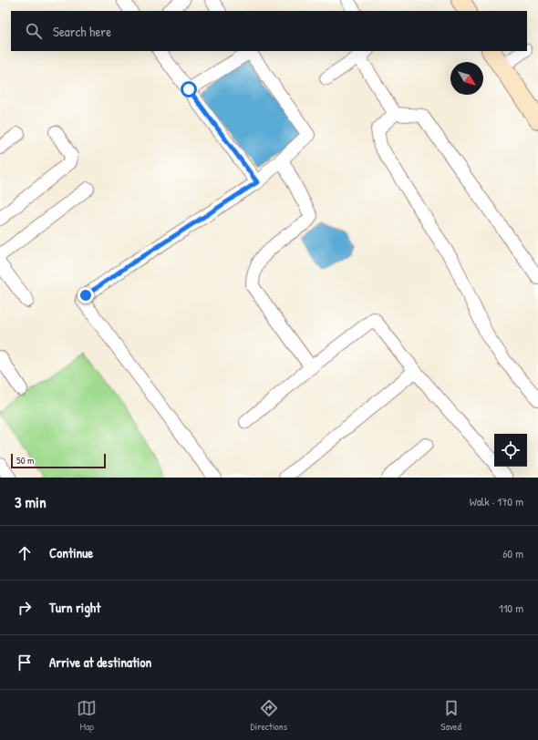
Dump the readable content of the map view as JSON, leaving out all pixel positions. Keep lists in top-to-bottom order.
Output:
{
  "scale_bar": "50 m",
  "north": "bottom right",
  "page": {
    "search": "Search here",
    "scale": "50 m",
    "heading": ["3 min", "Walk · 170 m"],
    "list": [
      ["Continue", "60 m"],
      ["Turn right", "110 m"],
      "Arrive at destination"
    ],
    "nav": ["Map", "Directions", "Saved"]
  }
}
